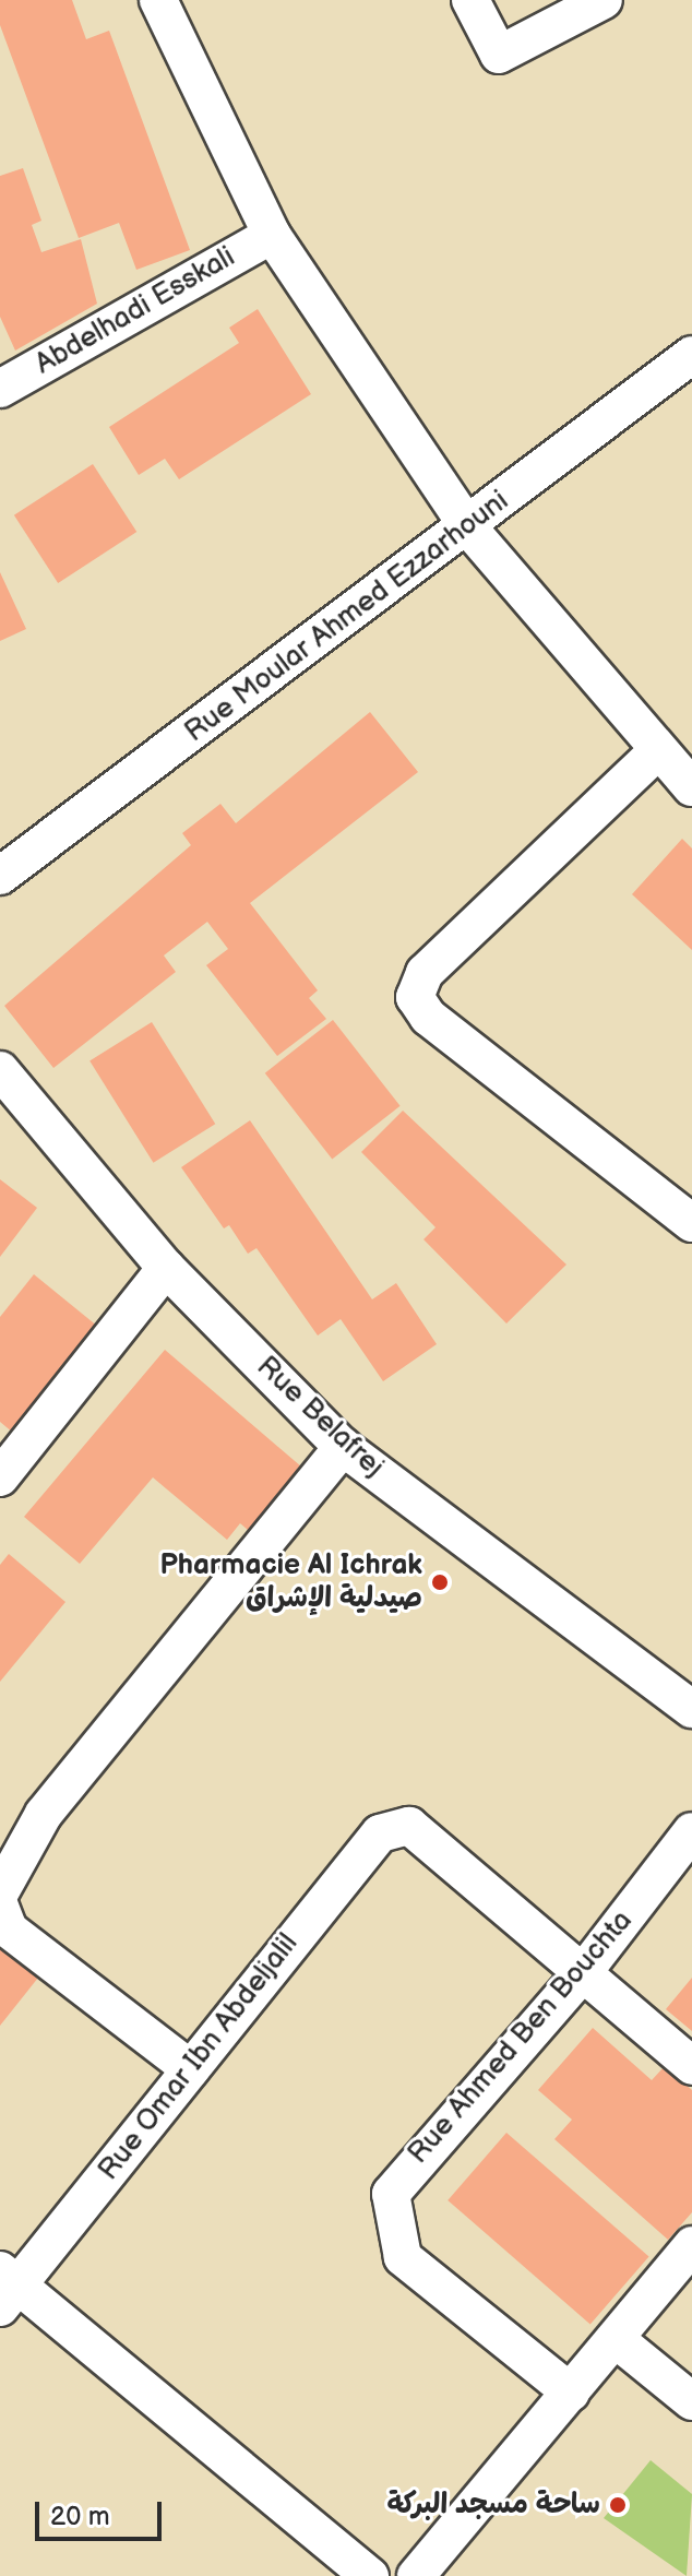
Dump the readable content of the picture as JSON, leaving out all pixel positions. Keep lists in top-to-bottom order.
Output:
{
  "streets": {
    "street": [
      "Abdelhadi Esskali",
      "Rue Moular Ahmed Ezzarhouni",
      "Rue Belafrej",
      "Rue Ahmed Ben Bouchta",
      "Rue Omar Ibn Abdeljalil"
    ]
  },
  "crossings": [
    ["Rue Ahmed Ben Bouchta", "Rue Omar Ibn Abdeljalil"]
  ],
  "places": ["Pharmacie Al Ichrak صيدلية الإشراق", "ساحة مسجد البركة"],
  "scale_bar": "20 m"
}
